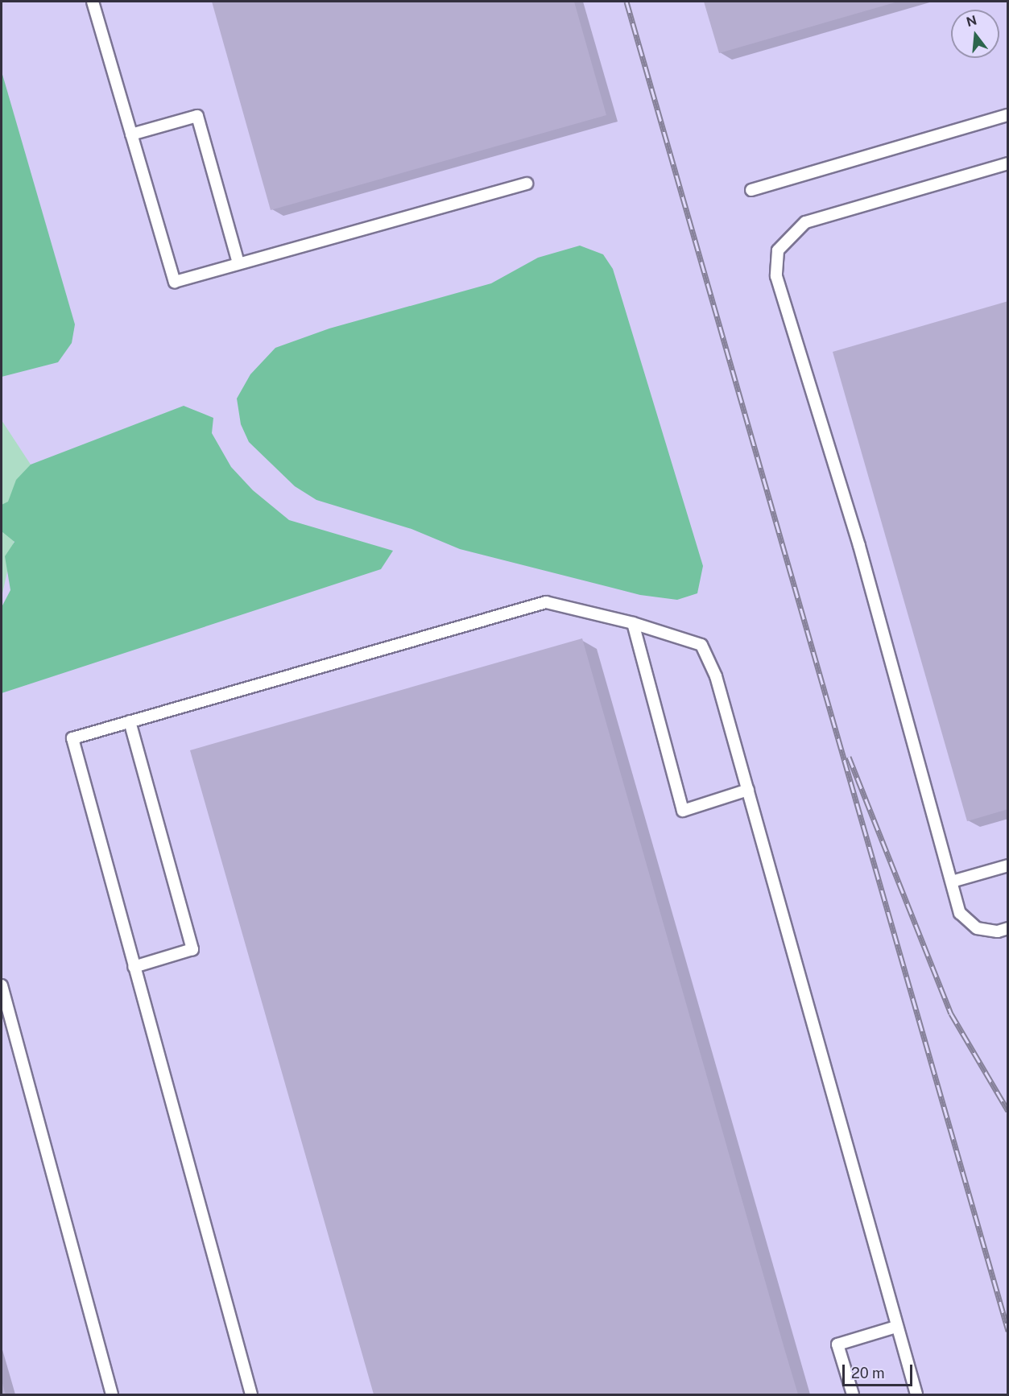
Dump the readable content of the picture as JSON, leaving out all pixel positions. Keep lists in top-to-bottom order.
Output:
{
  "scale_bar": "20 m",
  "north": "top"
}
